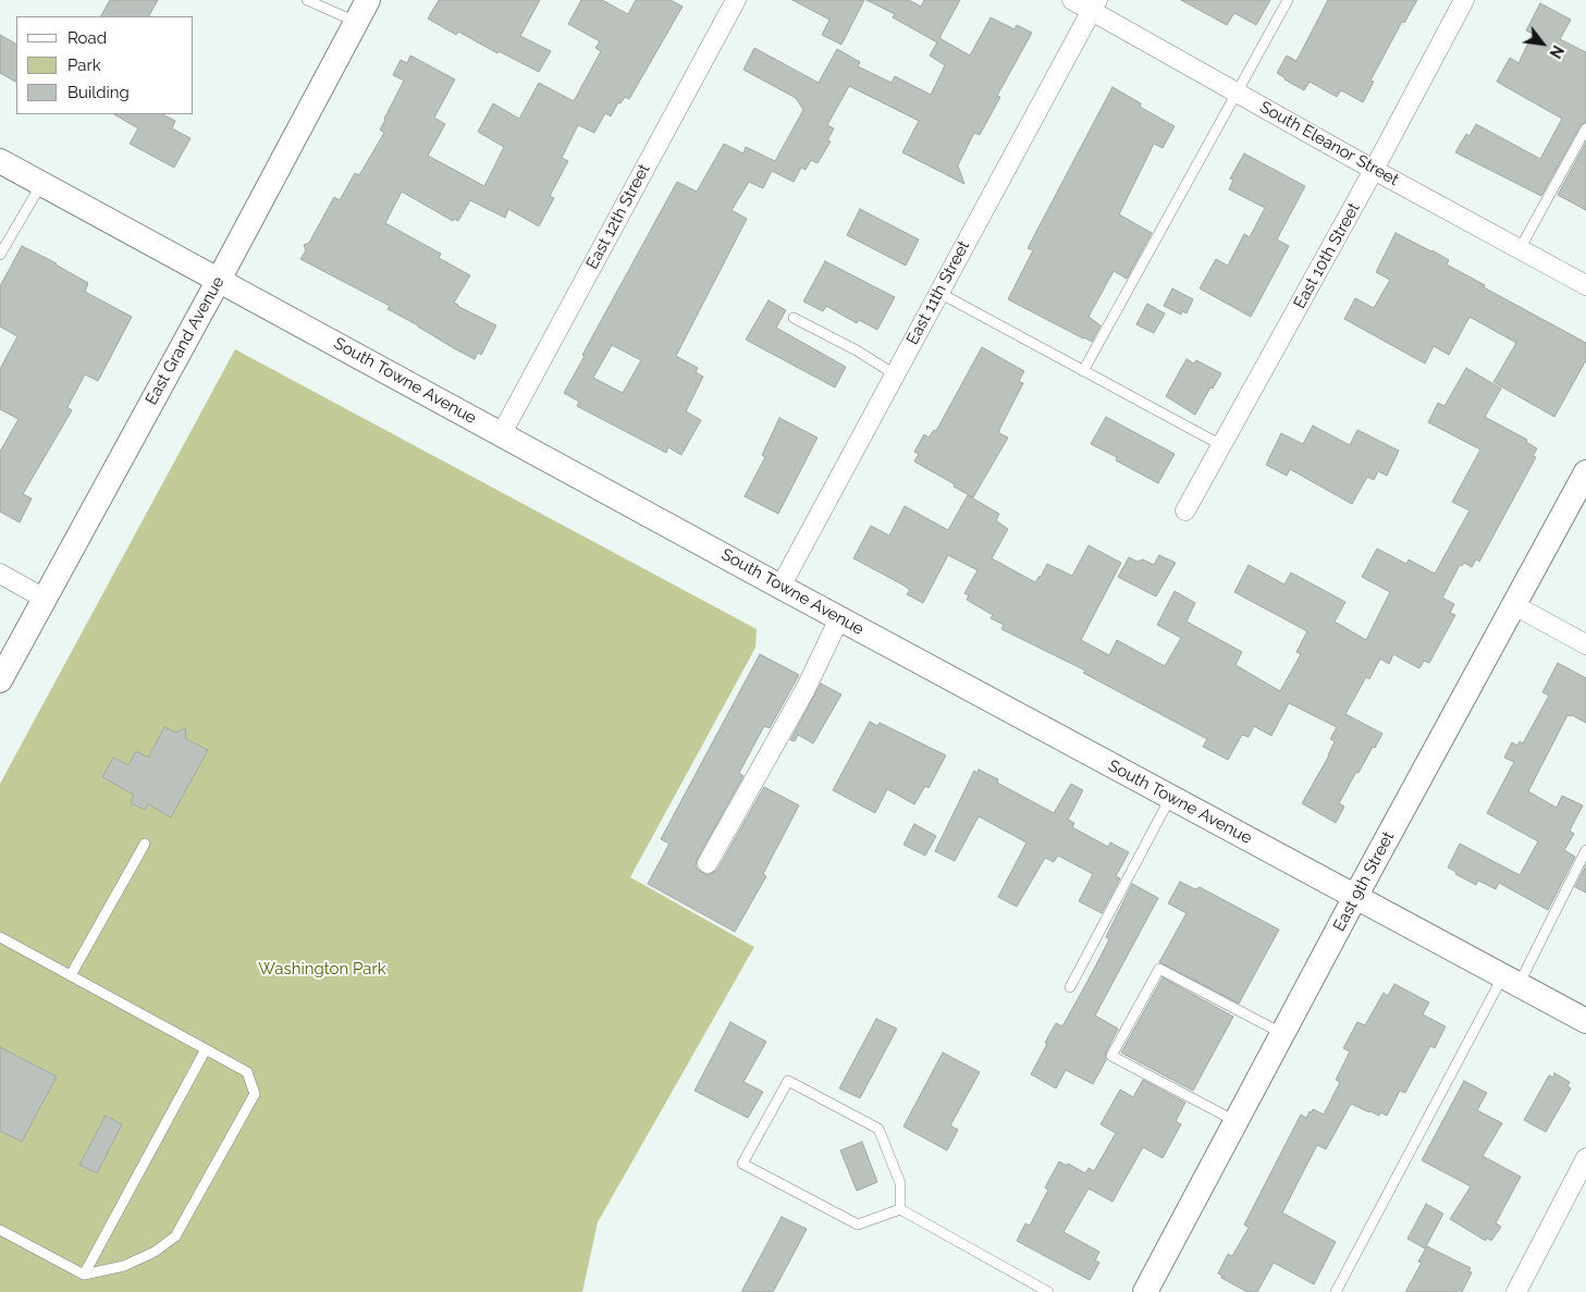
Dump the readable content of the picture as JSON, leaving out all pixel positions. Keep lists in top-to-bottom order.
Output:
{
  "streets": {
    "street": [
      "South Eleanor Street",
      "East 12th Street",
      "East 10th Street",
      "East 11th Street",
      "East Grand Avenue",
      "South Towne Avenue",
      "East 9th Street"
    ]
  },
  "crossings": [
    ["South Eleanor Street", "East 10th Street"],
    ["South Eleanor Street", "East 11th Street"],
    ["East 12th Street", "South Towne Avenue"],
    ["East 11th Street", "South Towne Avenue"],
    ["East Grand Avenue", "South Towne Avenue"],
    ["South Towne Avenue", "East 9th Street"]
  ],
  "parks": ["Washington Park"],
  "legend": ["Road", "Park", "Building"],
  "north": "bottom right"
}
